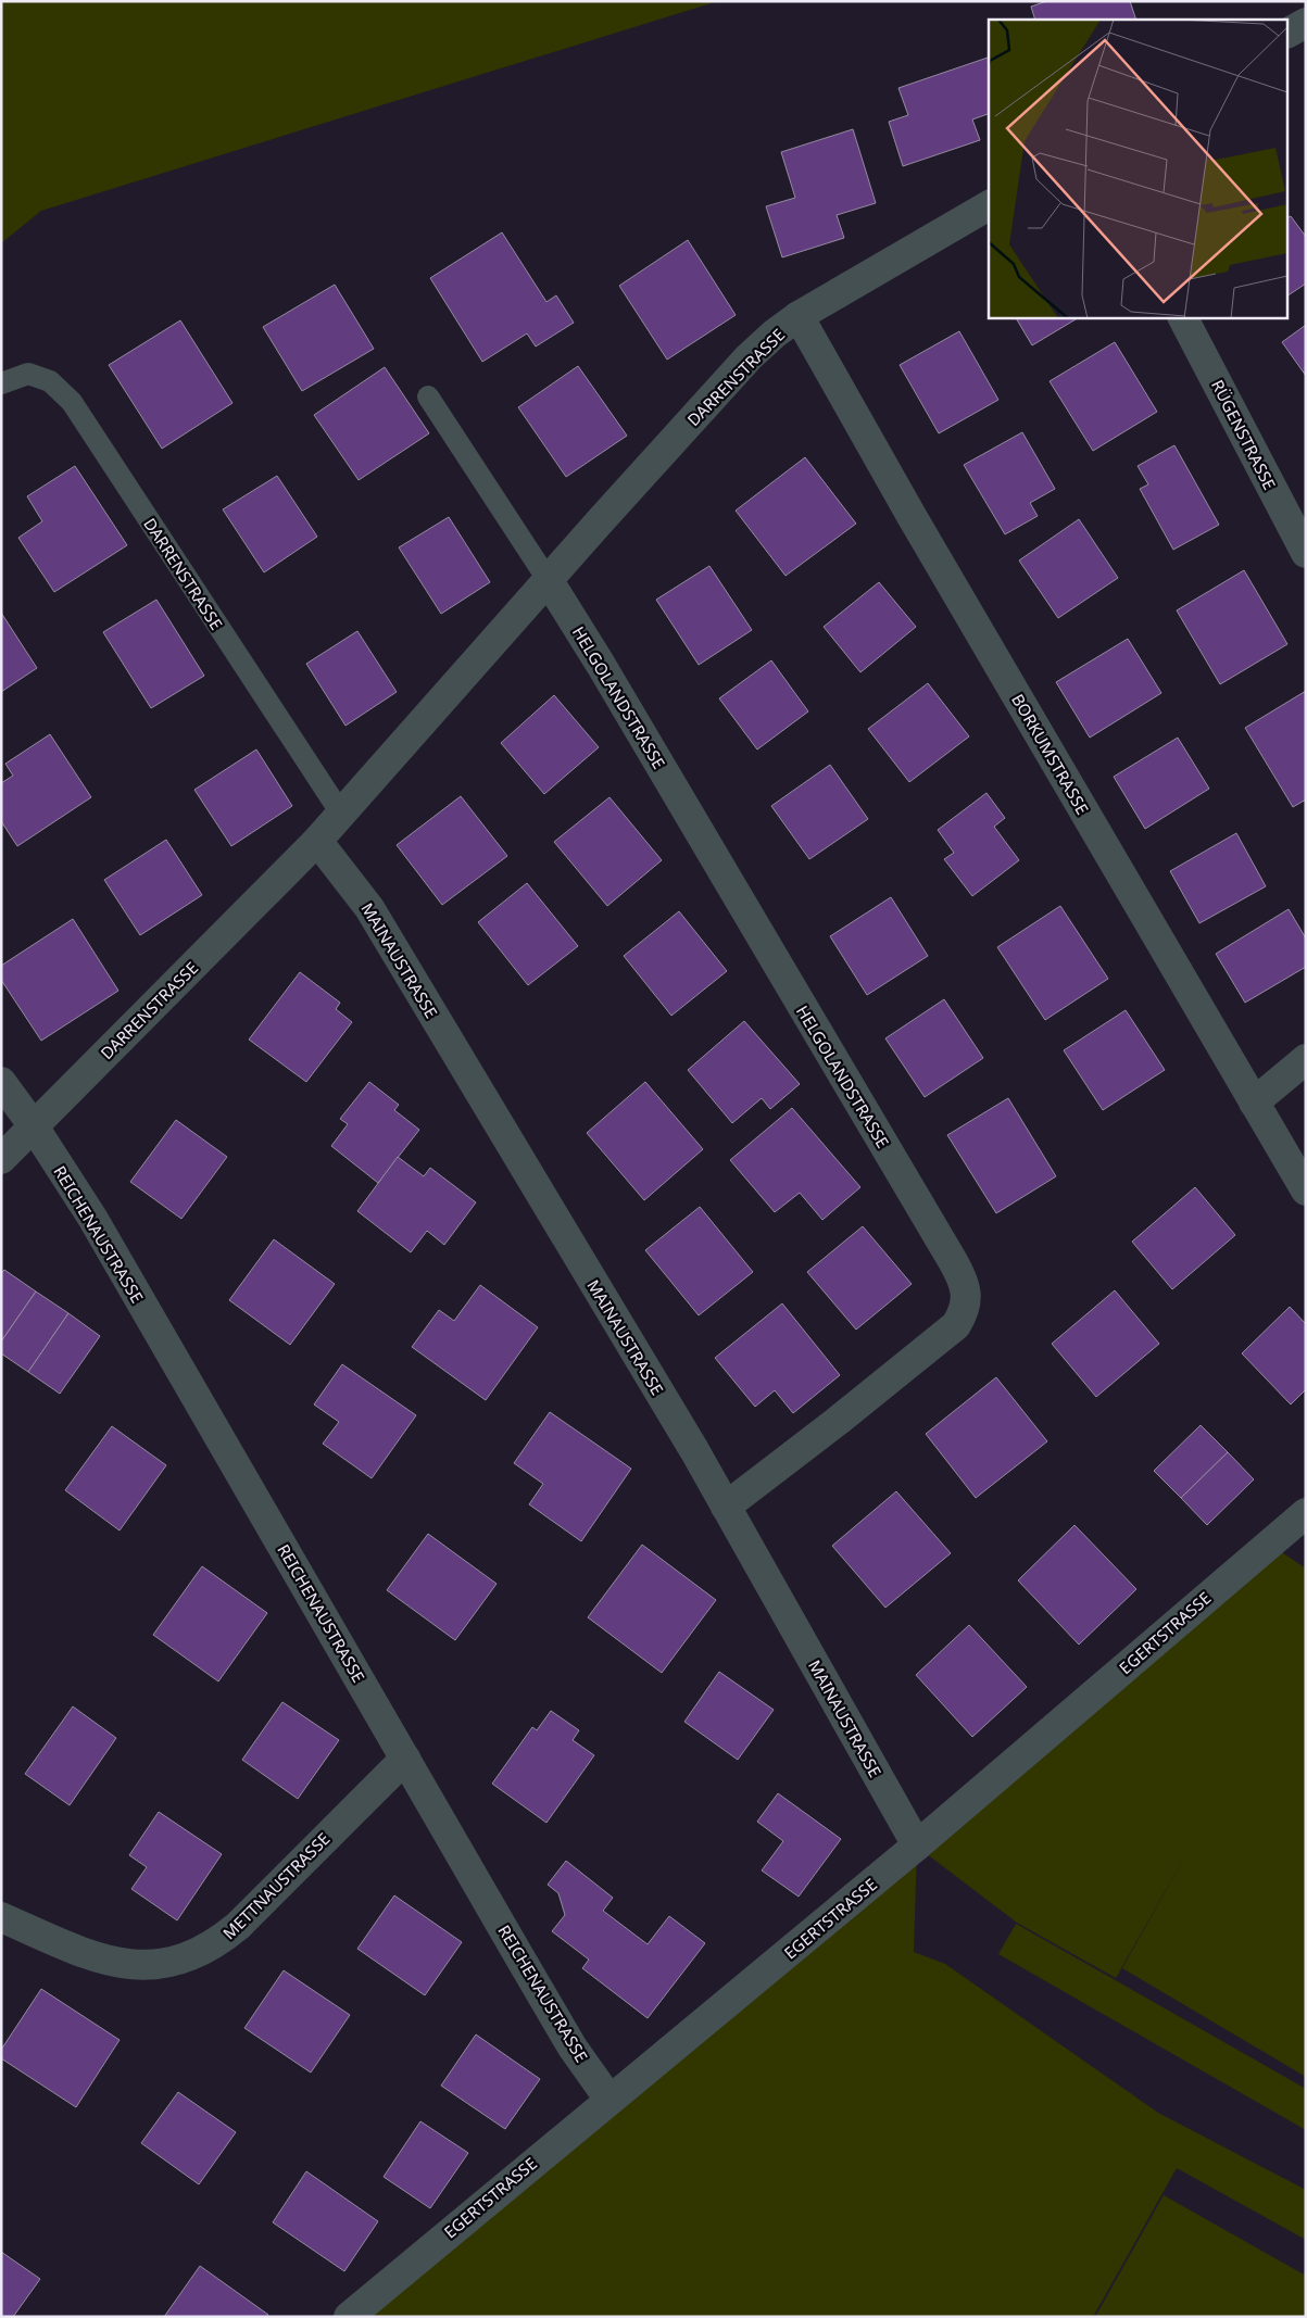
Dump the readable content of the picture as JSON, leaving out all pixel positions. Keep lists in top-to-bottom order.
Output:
{
  "streets": {
    "street": [
      "DARRENSTRASSE",
      "RÜGENSTRASSE",
      "HELGOLANDSTRASSE",
      "BORKUMSTRASSE",
      "MAINAUSTRASSE",
      "REICHENAUSTRASSE",
      "EGERTSTRASSE",
      "METTNAUSTRASSE"
    ]
  },
  "crossings": [
    ["DARRENSTRASSE", "HELGOLANDSTRASSE"],
    ["DARRENSTRASSE", "BORKUMSTRASSE"],
    ["DARRENSTRASSE", "MAINAUSTRASSE"],
    ["DARRENSTRASSE", "REICHENAUSTRASSE"],
    ["HELGOLANDSTRASSE", "MAINAUSTRASSE"],
    ["MAINAUSTRASSE", "EGERTSTRASSE"],
    ["REICHENAUSTRASSE", "EGERTSTRASSE"],
    ["REICHENAUSTRASSE", "METTNAUSTRASSE"]
  ]
}
